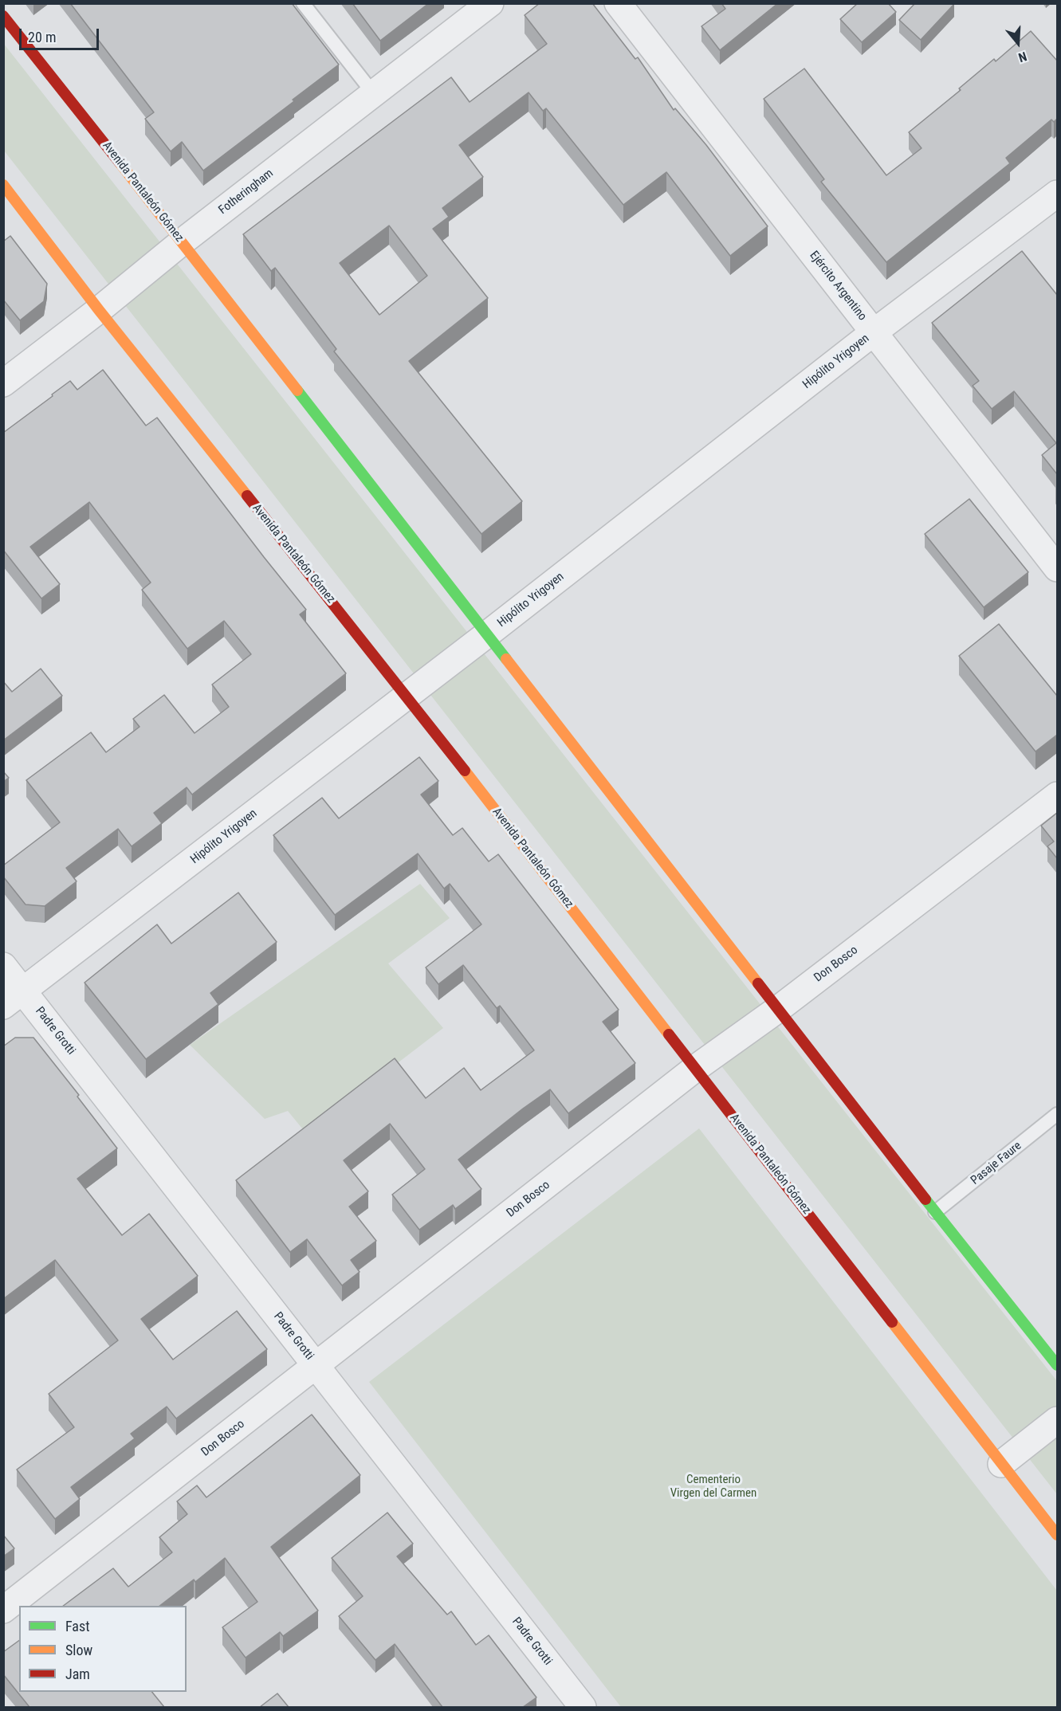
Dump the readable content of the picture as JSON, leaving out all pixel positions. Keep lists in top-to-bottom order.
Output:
{
  "streets": {
    "main road": ["Avenida Pantaleón Gómez"],
    "street": [
      "Fotheringham",
      "Ejército Argentino",
      "Hipólito Yrigoyen",
      "Don Bosco",
      "Padre Grotti"
    ],
    "lane": ["Pasaje Faure"]
  },
  "crossings": [
    ["Avenida Pantaleón Gómez", "Fotheringham"],
    ["Avenida Pantaleón Gómez", "Hipólito Yrigoyen"],
    ["Avenida Pantaleón Gómez", "Don Bosco"],
    ["Avenida Pantaleón Gómez", "Pasaje Faure"],
    ["Ejército Argentino", "Hipólito Yrigoyen"],
    ["Hipólito Yrigoyen", "Padre Grotti"],
    ["Don Bosco", "Padre Grotti"]
  ],
  "parks": ["Cementerio Virgen del Carmen"],
  "legend": ["Fast", "Slow", "Jam"],
  "scale_bar": "20 m",
  "north": "bottom"
}
